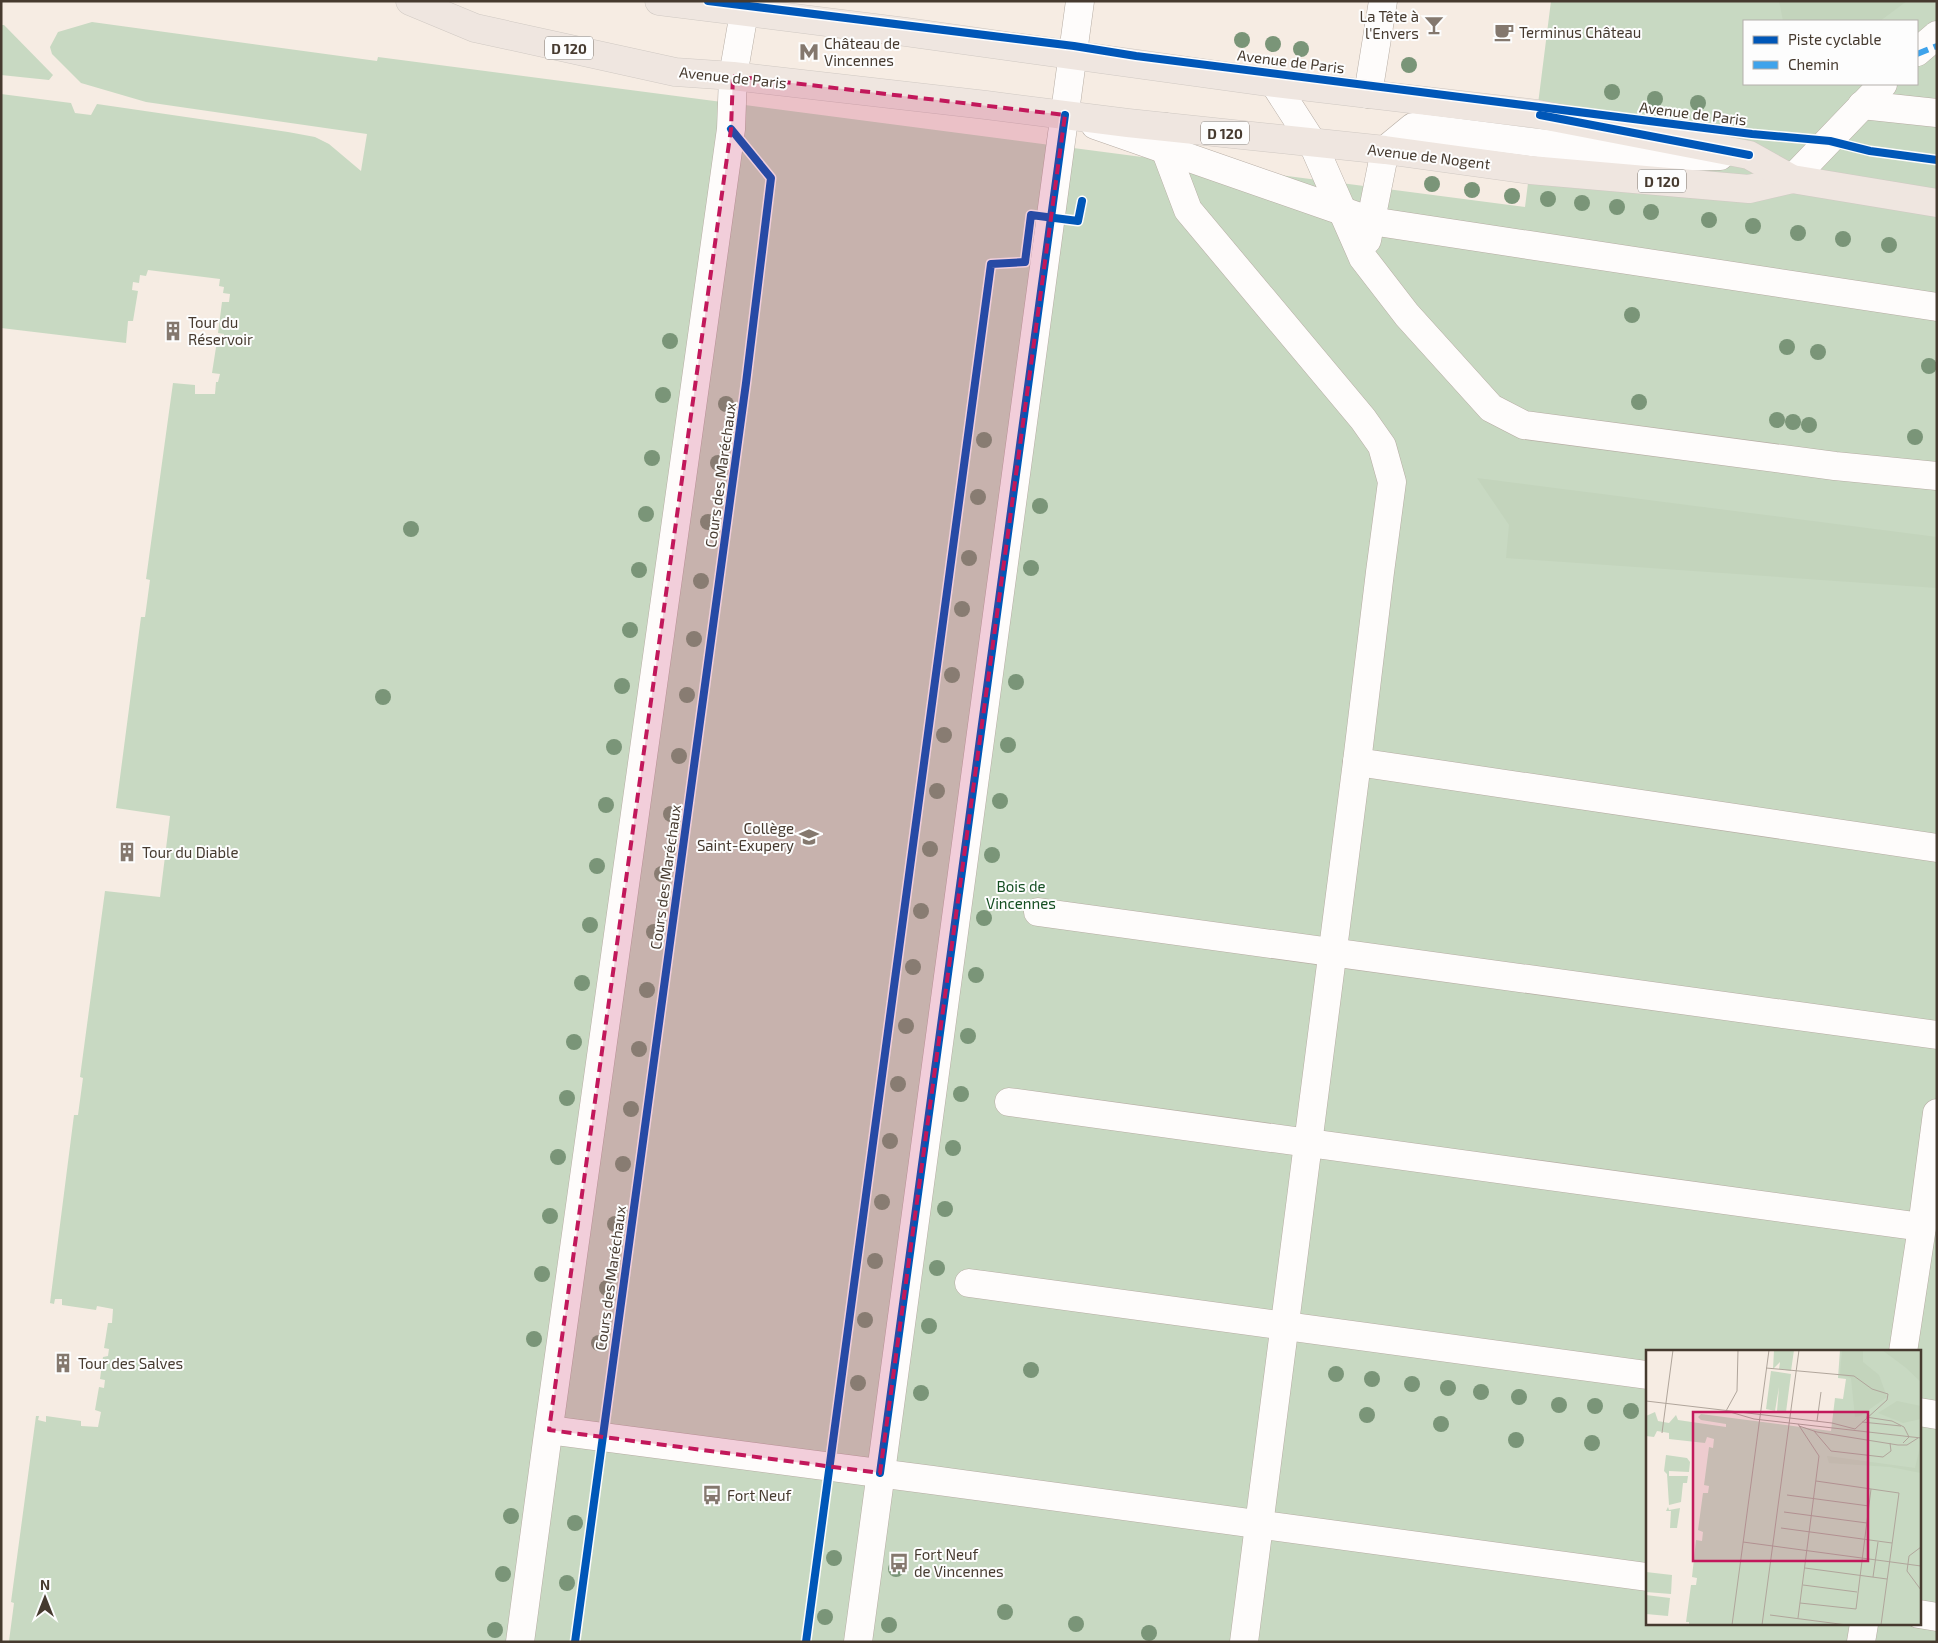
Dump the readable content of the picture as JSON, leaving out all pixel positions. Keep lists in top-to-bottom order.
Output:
{
  "streets": {
    "main road": ["D 120", "Avenue de Paris", "Avenue de Nogent"],
    "cycle path": ["Cours des Maréchaux"]
  },
  "crossings": [
    ["D 120", "Avenue de Nogent"],
    ["Avenue de Paris", "Avenue de Nogent"]
  ],
  "parks": ["Bois de Vincennes"],
  "places": {
    "bar": ["La Tête à l'Envers"],
    "cafe": ["Terminus Château"],
    "metro station": ["Château de Vincennes"],
    "building": ["Tour du Réservoir", "Tour du Diable", "Tour des Salves"],
    "school or university": ["Collège Saint-Exupery"],
    "bus stop": ["Fort Neuf", "Fort Neuf de Vincennes"]
  },
  "legend": ["Piste cyclable", "Chemin"],
  "north": "top"
}
